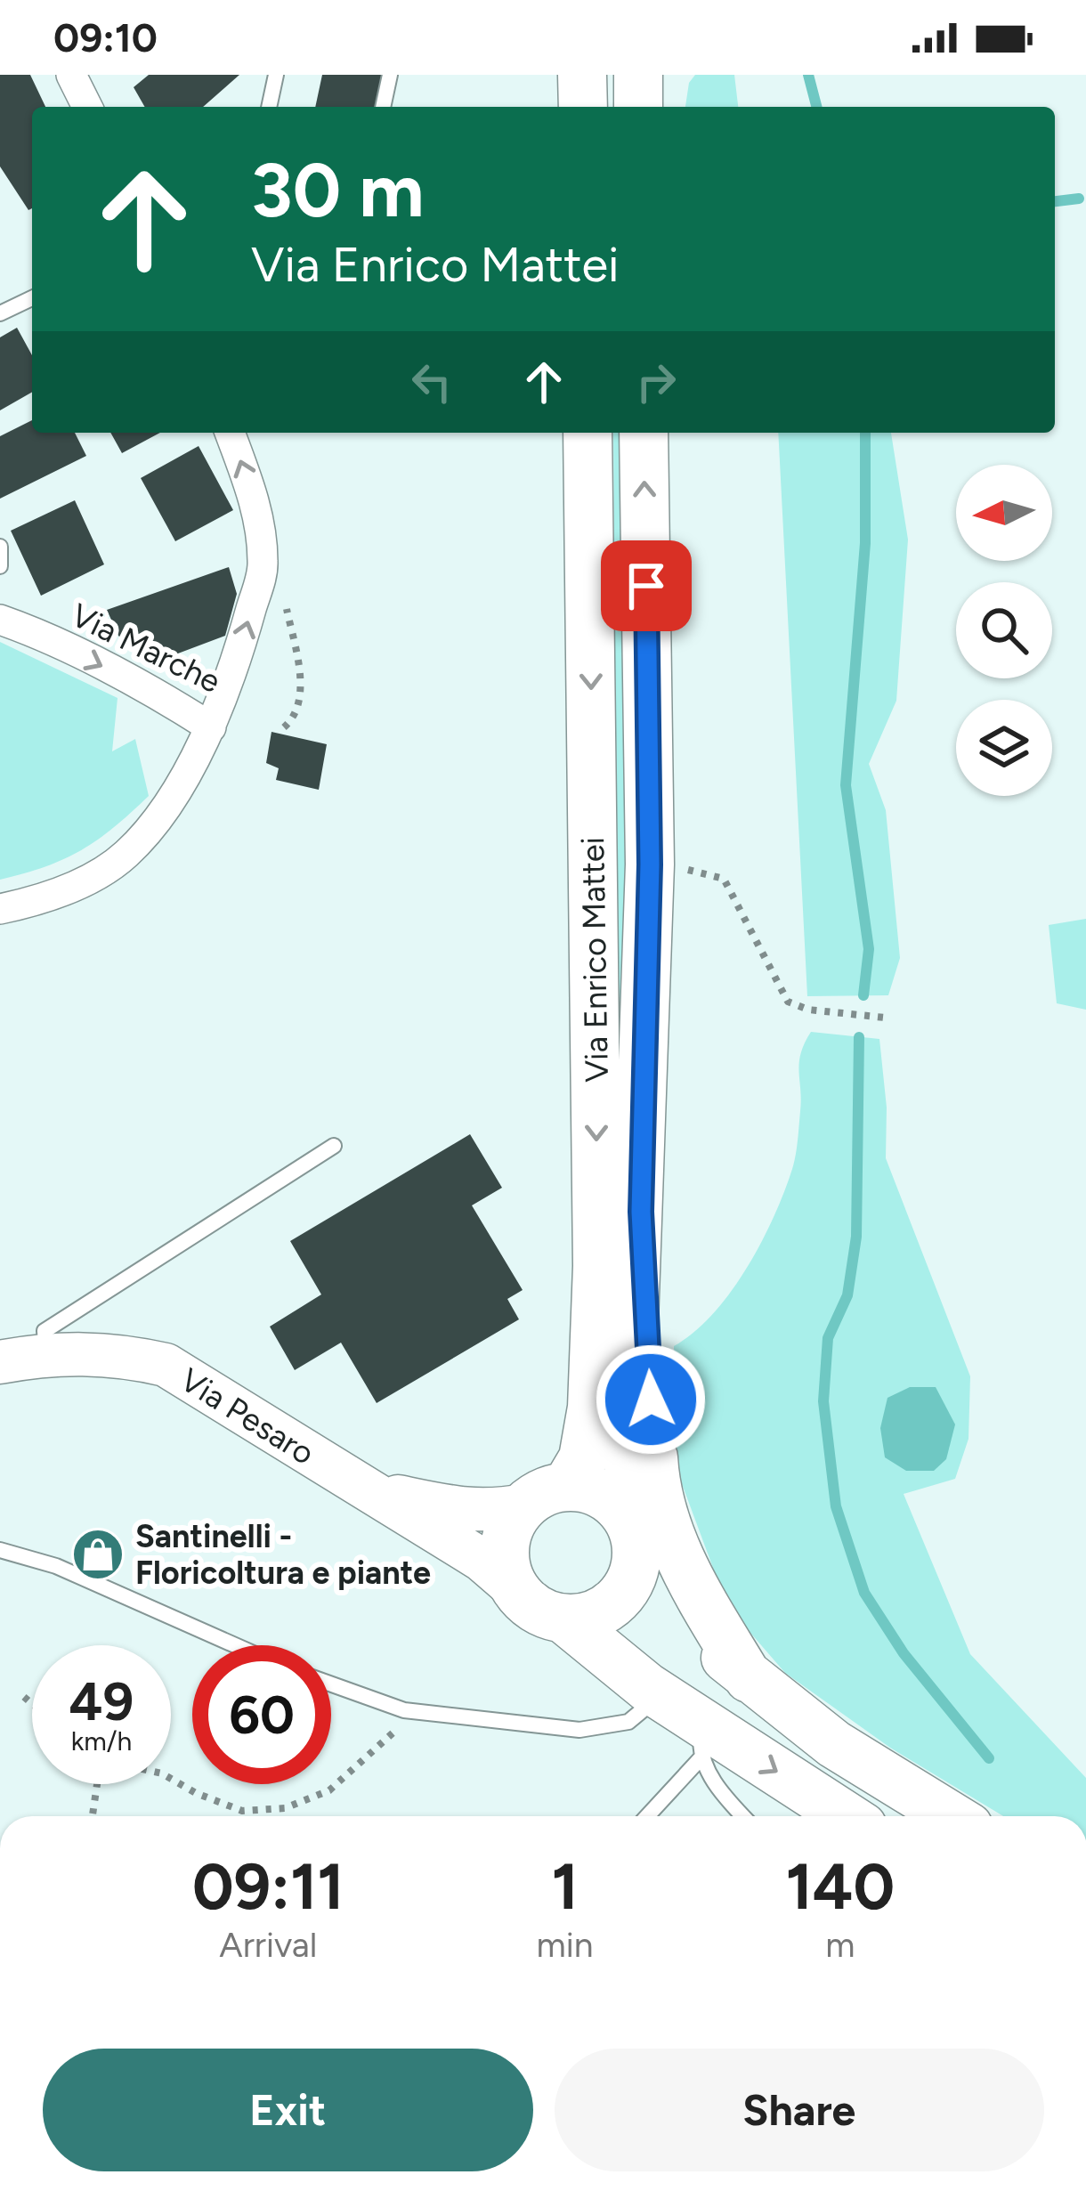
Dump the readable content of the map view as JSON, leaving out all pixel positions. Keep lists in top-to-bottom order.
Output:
{
  "streets": {
    "main road": ["Via Enrico Mattei"],
    "street": ["Via Marche", "Via Pesaro"]
  },
  "crossings": [
    ["Via Enrico Mattei", "Via Pesaro"]
  ],
  "places": {
    "shop": ["Santinelli - Floricoltura e piante"]
  },
  "north": "left",
  "page": {
    "status": "09:10",
    "turn": ["30 m", "Via Enrico Mattei"],
    "speed": "49 km/h",
    "limit": "60",
    "eta": [
      "09:11",
      "Arrival",
      "1",
      "min",
      "140",
      "m"
    ],
    "buttons": ["Exit", "Share"]
  }
}
